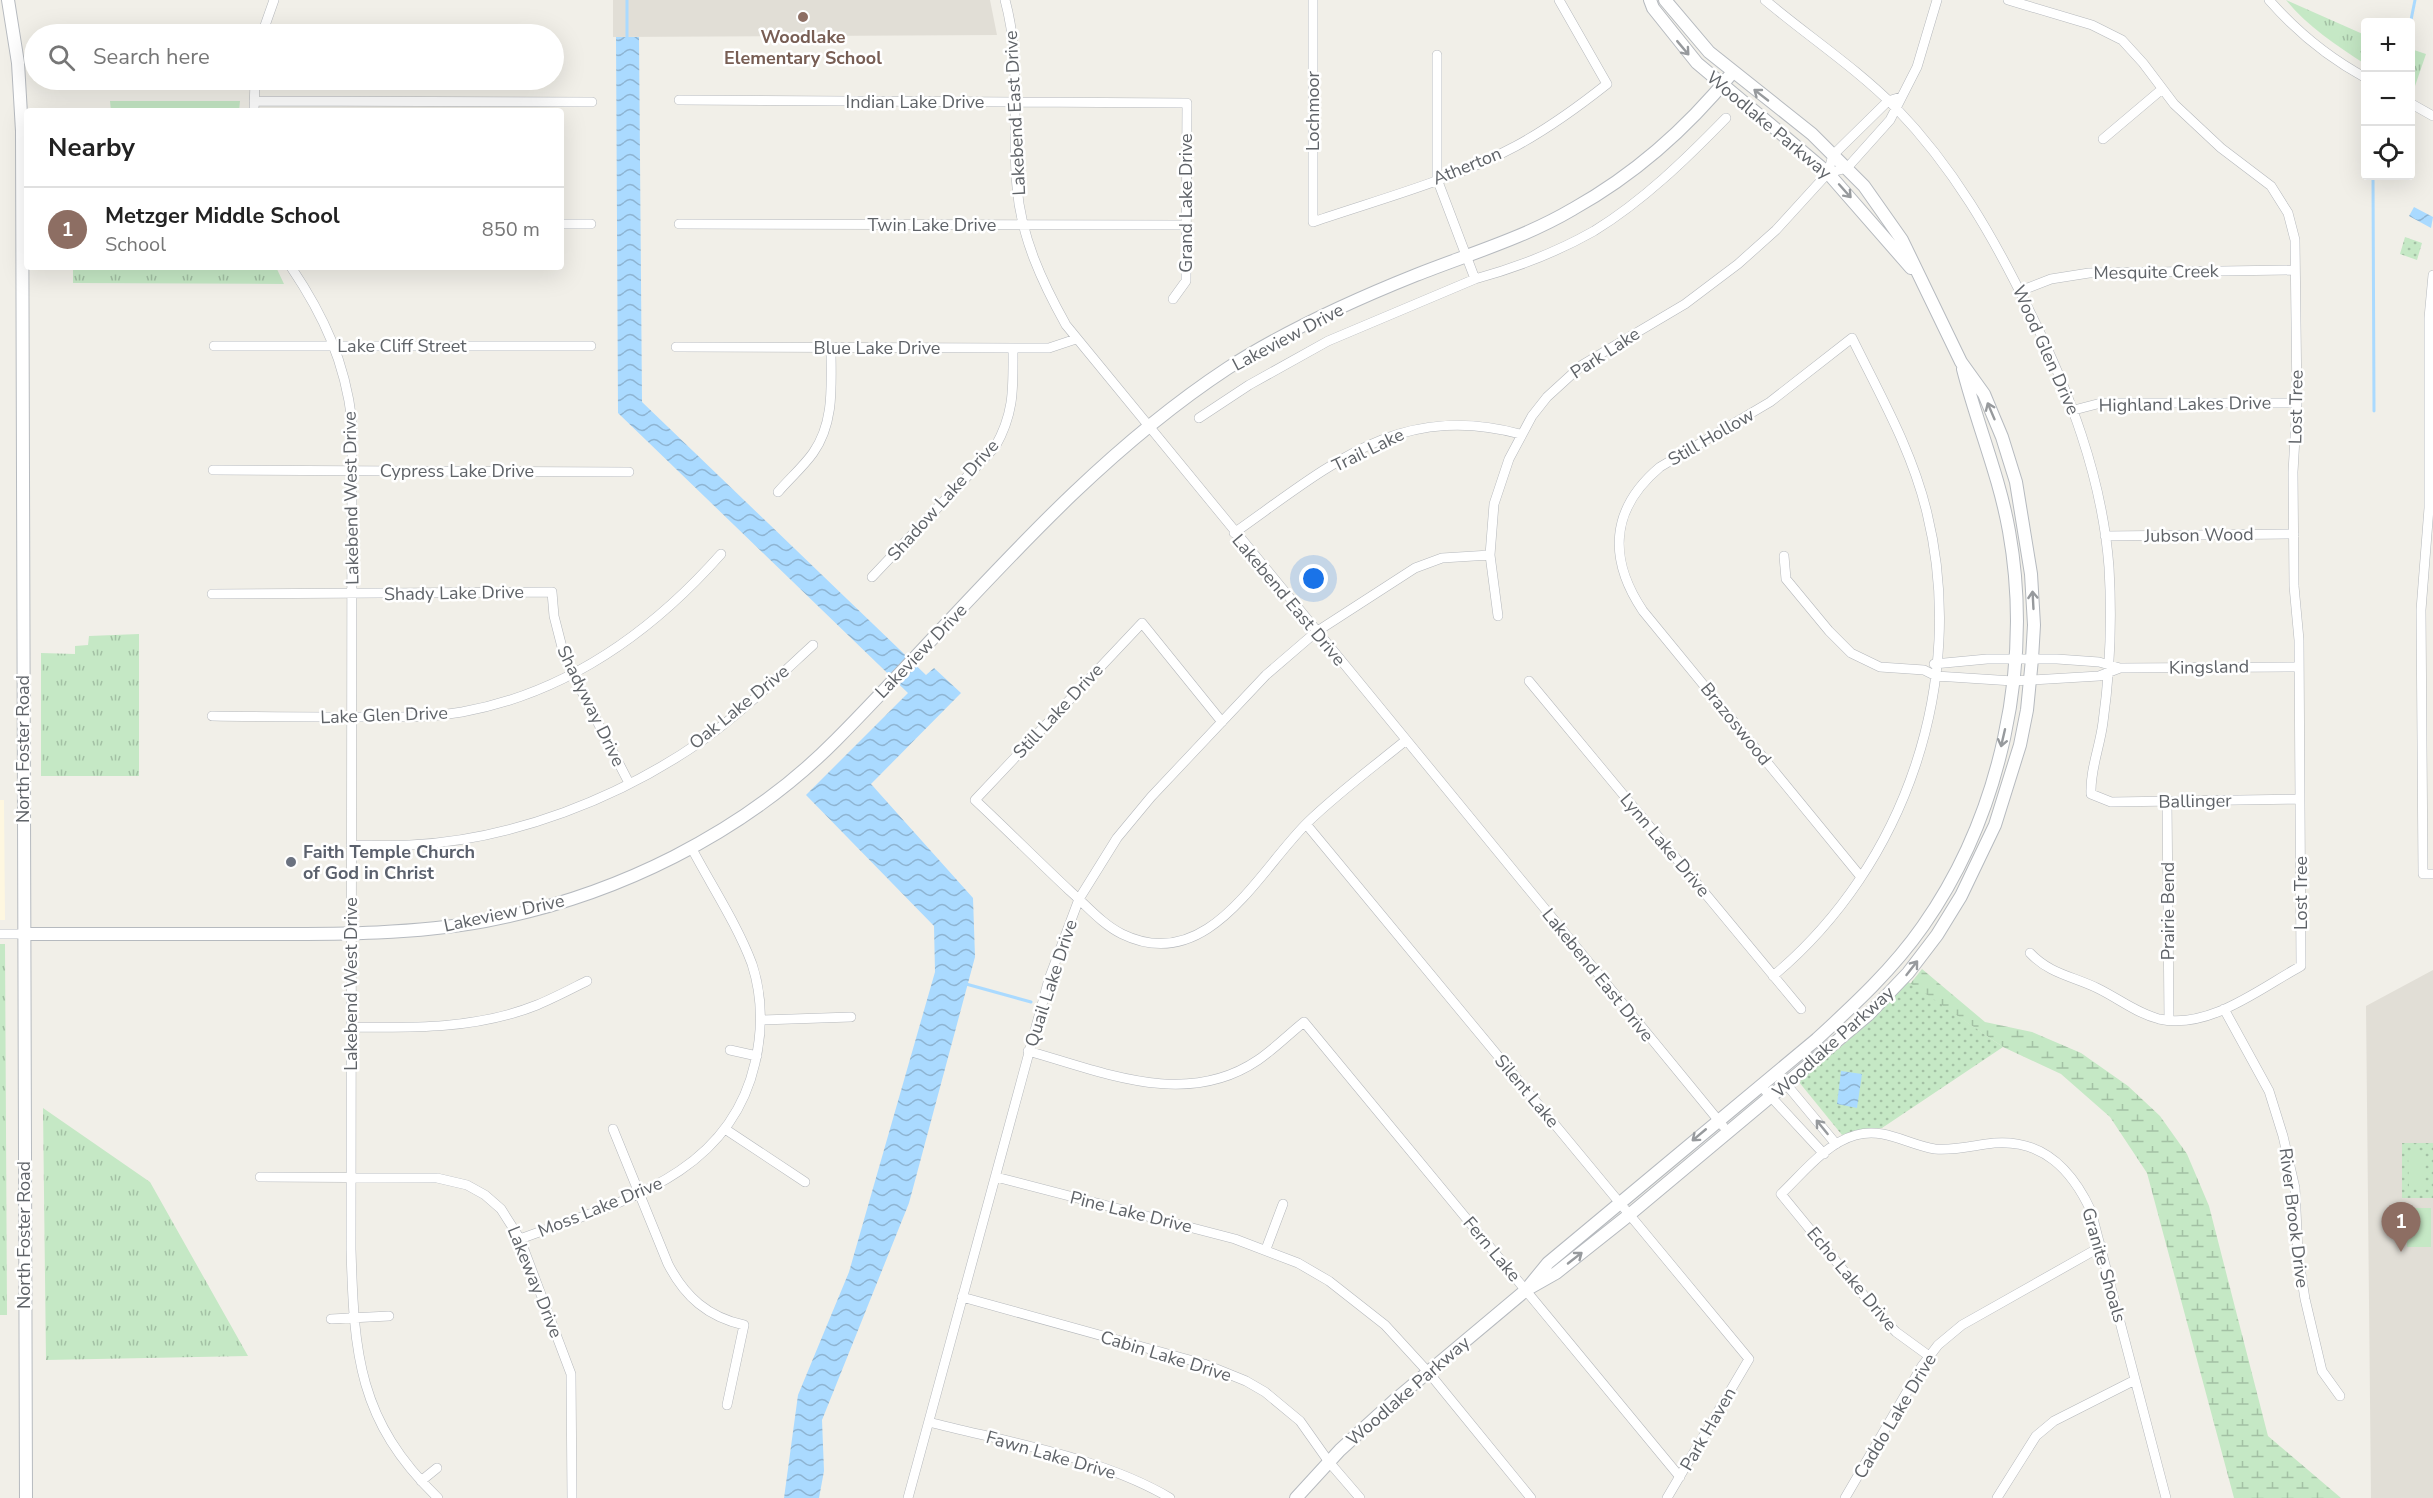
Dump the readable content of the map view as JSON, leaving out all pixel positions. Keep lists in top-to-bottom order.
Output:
{
  "streets": {
    "street": [
      "Indian Lake Drive",
      "Lochmoor",
      "Lakebend East Drive",
      "Woodlake Parkway",
      "Atherton",
      "Grand Lake Drive",
      "Twin Lake Drive",
      "Mesquite Creek",
      "Lakeview Drive",
      "Lake Cliff Street",
      "Blue Lake Drive",
      "Wood Glen Drive",
      "Park Lake",
      "Highland Lakes Drive",
      "Lost Tree",
      "Still Hollow",
      "Trail Lake",
      "Cypress Lake Drive",
      "Lakebend West Drive",
      "Shadow Lake Drive",
      "Jubson Wood",
      "Shady Lake Drive",
      "Kingsland",
      "Shadyway Drive",
      "Oak Lake Drive",
      "Still Lake Drive",
      "Lake Glen Drive",
      "Brazoswood",
      "North Foster Road",
      "Ballinger",
      "Lynn Lake Drive",
      "Prairie Bend",
      "Quail Lake Drive",
      "Silent Lake",
      "Moss Lake Drive",
      "Pine Lake Drive",
      "River Brook Drive",
      "Fern Lake",
      "Granite Shoals",
      "Echo Lake Drive",
      "Lakeway Drive",
      "Cabin Lake Drive",
      "Caddo Lake Drive",
      "Park Haven",
      "Fawn Lake Drive"
    ]
  },
  "crossings": [
    ["Indian Lake Drive", "Lakebend East Drive"],
    ["Indian Lake Drive", "Grand Lake Drive"],
    ["Lochmoor", "Atherton"],
    ["Lakebend East Drive", "Woodlake Parkway"],
    ["Lakebend East Drive", "Twin Lake Drive"],
    ["Lakebend East Drive", "Lakeview Drive"],
    ["Lakebend East Drive", "Blue Lake Drive"],
    ["Lakebend East Drive", "Trail Lake"],
    ["Lakebend East Drive", "Quail Lake Drive"],
    ["Woodlake Parkway", "Lakeview Drive"],
    ["Woodlake Parkway", "Park Lake"],
    ["Woodlake Parkway", "Kingsland"],
    ["Woodlake Parkway", "Silent Lake"],
    ["Woodlake Parkway", "Pine Lake Drive"],
    ["Woodlake Parkway", "Fern Lake"],
    ["Woodlake Parkway", "Cabin Lake Drive"],
    ["Grand Lake Drive", "Twin Lake Drive"],
    ["Mesquite Creek", "Wood Glen Drive"],
    ["Mesquite Creek", "Lost Tree"],
    ["Lakeview Drive", "Lakebend West Drive"],
    ["Lakeview Drive", "North Foster Road"],
    ["Lakeview Drive", "Moss Lake Drive"],
    ["Lake Cliff Street", "Lakebend West Drive"],
    ["Blue Lake Drive", "Shadow Lake Drive"],
    ["Wood Glen Drive", "Highland Lakes Drive"],
    ["Wood Glen Drive", "Jubson Wood"],
    ["Wood Glen Drive", "Kingsland"],
    ["Wood Glen Drive", "Ballinger"],
    ["Park Lake", "Trail Lake"],
    ["Park Lake", "Quail Lake Drive"],
    ["Highland Lakes Drive", "Lost Tree"],
    ["Lost Tree", "Jubson Wood"],
    ["Lost Tree", "Kingsland"],
    ["Lost Tree", "Ballinger"],
    ["Lost Tree", "River Brook Drive"],
    ["Still Hollow", "Kingsland"],
    ["Still Hollow", "Brazoswood"],
    ["Cypress Lake Drive", "Lakebend West Drive"],
    ["Lakebend West Drive", "Shady Lake Drive"],
    ["Lakebend West Drive", "Oak Lake Drive"],
    ["Lakebend West Drive", "Lake Glen Drive"],
    ["Lakebend West Drive", "Lakeway Drive"],
    ["Shady Lake Drive", "Shadyway Drive"],
    ["Shadyway Drive", "Oak Lake Drive"],
    ["Shadyway Drive", "Lake Glen Drive"],
    ["Still Lake Drive", "Quail Lake Drive"],
    ["Ballinger", "Prairie Bend"],
    ["Quail Lake Drive", "Pine Lake Drive"],
    ["Quail Lake Drive", "Fern Lake"],
    ["Quail Lake Drive", "Cabin Lake Drive"],
    ["Quail Lake Drive", "Fawn Lake Drive"],
    ["Silent Lake", "Park Haven"],
    ["Moss Lake Drive", "Lakeway Drive"],
    ["Fern Lake", "Park Haven"],
    ["Granite Shoals", "Echo Lake Drive"],
    ["Granite Shoals", "Caddo Lake Drive"],
    ["Echo Lake Drive", "Caddo Lake Drive"]
  ],
  "places": ["Woodlake Elementary School", "Faith Temple Church of God in Christ"],
  "page": {
    "map_buttons": ["+", "−"],
    "search": "Search here",
    "heading": "Nearby",
    "list": [
      {
        "mark": "1",
        "name": "Metzger Middle School",
        "note": "School",
        "value": "850 m"
      }
    ],
    "pins": "1"
  }
}
